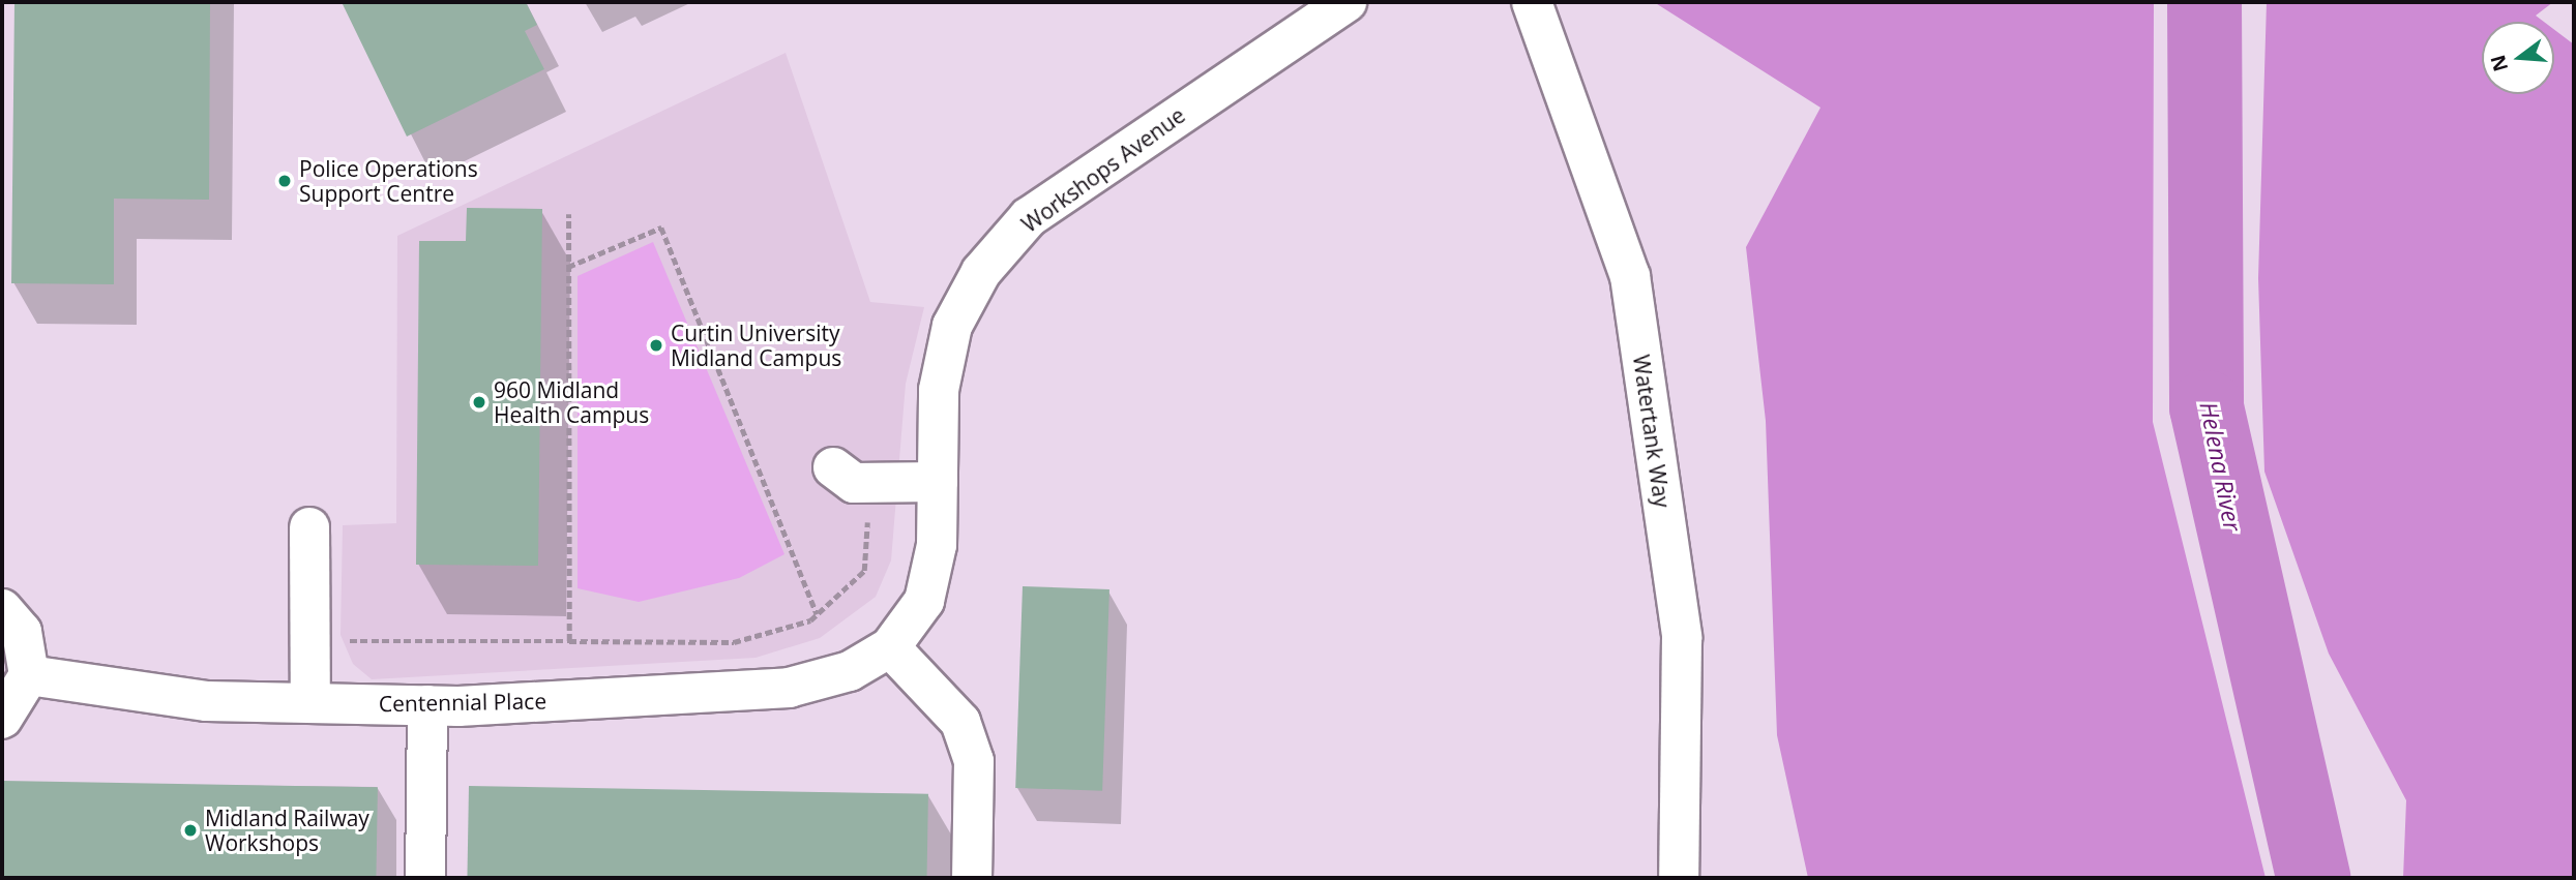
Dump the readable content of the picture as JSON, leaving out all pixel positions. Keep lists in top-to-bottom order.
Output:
{
  "streets": {
    "street": ["Workshops Avenue", "Watertank Way", "Centennial Place"]
  },
  "crossings": [
    ["Workshops Avenue", "Centennial Place"]
  ],
  "water": ["Helena River"],
  "places": [
    "Police Operations Support Centre",
    "Curtin University Midland Campus",
    "960 Midland Health Campus",
    "Midland Railway Workshops"
  ],
  "north": "left"
}
